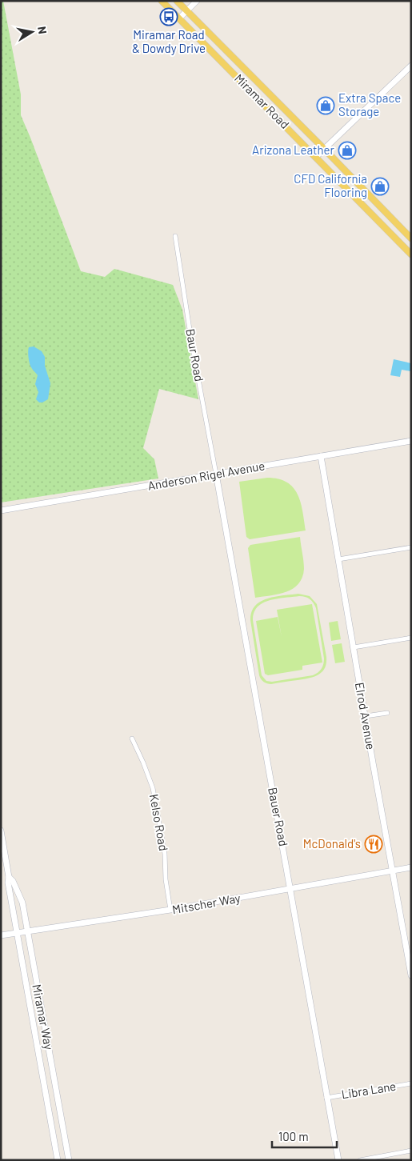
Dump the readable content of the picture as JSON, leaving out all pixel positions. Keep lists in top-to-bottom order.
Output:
{
  "streets": {
    "main road": ["Miramar Road"],
    "street": [
      "Baur Road",
      "Anderson Rigel Avenue",
      "Elrod Avenue",
      "Bauer Road",
      "Kelso Road",
      "Mitscher Way",
      "Miramar Way",
      "Libra Lane"
    ]
  },
  "crossings": [
    ["Baur Road", "Anderson Rigel Avenue"],
    ["Baur Road", "Bauer Road"],
    ["Anderson Rigel Avenue", "Elrod Avenue"],
    ["Anderson Rigel Avenue", "Bauer Road"],
    ["Elrod Avenue", "Mitscher Way"],
    ["Bauer Road", "Mitscher Way"],
    ["Bauer Road", "Libra Lane"],
    ["Kelso Road", "Mitscher Way"],
    ["Mitscher Way", "Miramar Way"]
  ],
  "places": {
    "bus stop": ["Miramar Road & Dowdy Drive"],
    "shop": ["Extra Space Storage", "Arizona Leather", "CFD California Flooring"],
    "restaurant": ["McDonald's"]
  },
  "scale_bar": "100 m",
  "north": "right"
}
